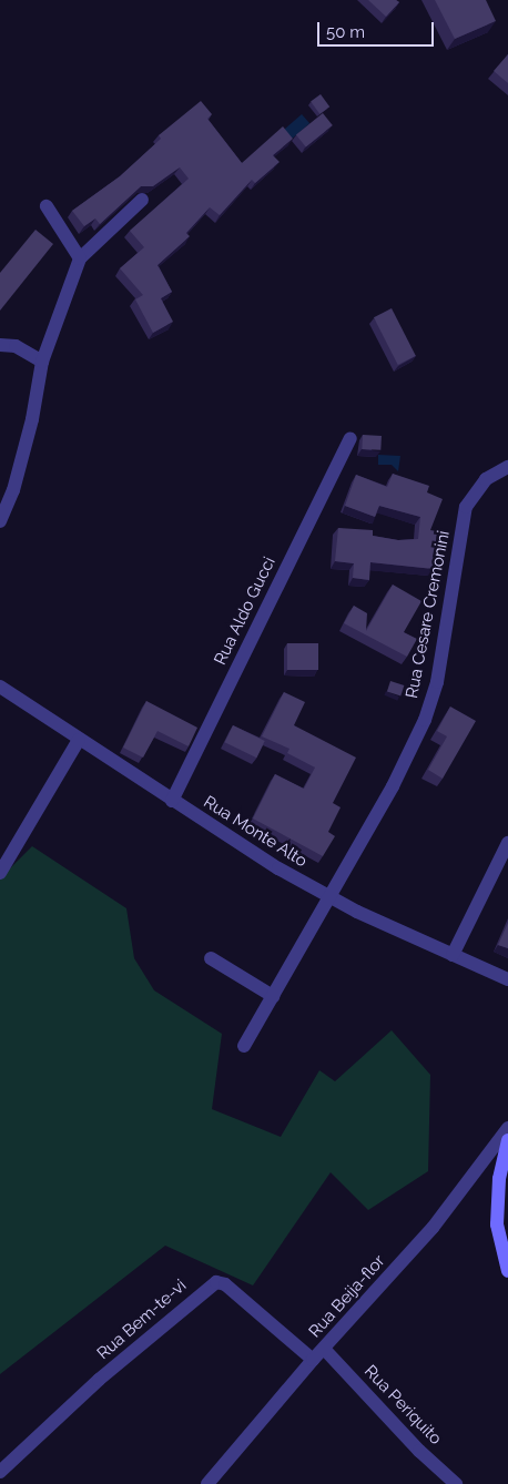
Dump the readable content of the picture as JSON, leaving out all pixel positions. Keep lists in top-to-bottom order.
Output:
{
  "streets": {
    "street": [
      "Rua Aldo Gucci",
      "Rua Cesare Cremonini",
      "Rua Monte Alto",
      "Rua Beija-flor",
      "Rua Bem-te-vi",
      "Rua Periquito"
    ]
  },
  "crossings": [
    ["Rua Aldo Gucci", "Rua Monte Alto"],
    ["Rua Cesare Cremonini", "Rua Monte Alto"],
    ["Rua Beija-flor", "Rua Bem-te-vi"],
    ["Rua Beija-flor", "Rua Periquito"]
  ],
  "scale_bar": "50 m"
}
